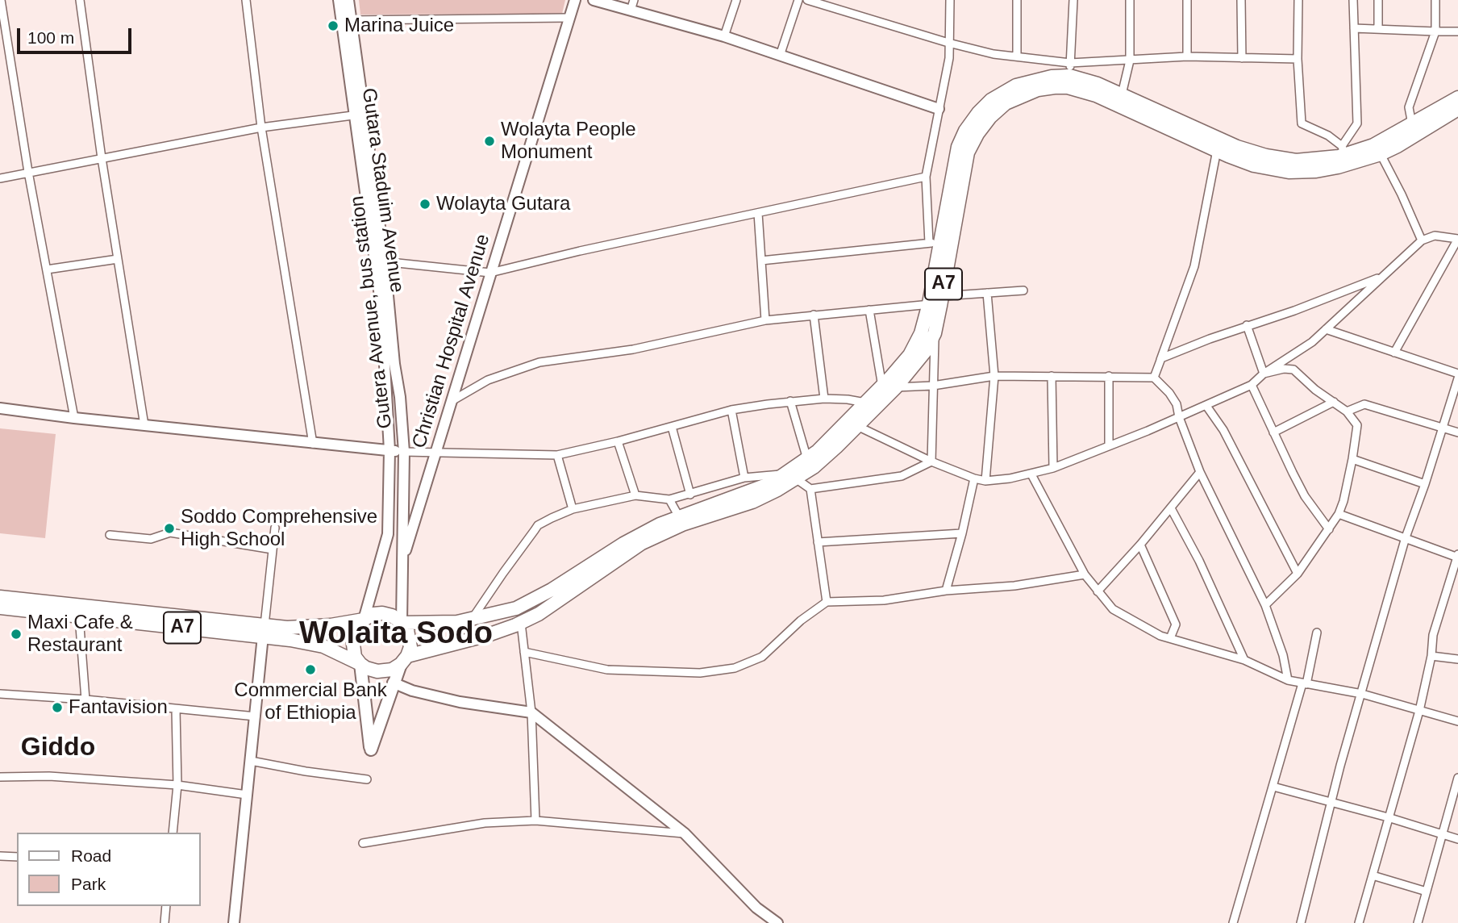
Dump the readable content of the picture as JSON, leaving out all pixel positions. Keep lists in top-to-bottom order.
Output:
{
  "streets": {
    "highway": ["A7"],
    "main road": ["Gutara Staduim Avenue", "Gutera Avenue, bus station", "Christian Hospital Avenue"]
  },
  "crossings": [
    ["Gutara Staduim Avenue", "A7"],
    ["Gutara Staduim Avenue", "Gutera Avenue, bus station"],
    ["A7", "Gutera Avenue, bus station"],
    ["Gutera Avenue, bus station", "Christian Hospital Avenue"]
  ],
  "districts": ["Wolaita Sodo", "Giddo"],
  "places": [
    "Marina Juice",
    "Wolayta People Monument",
    "Wolayta Gutara",
    "Soddo Comprehensive High School",
    "Maxi Cafe & Restaurant",
    "Commercial Bank of Ethiopia",
    "Fantavision"
  ],
  "legend": ["Road", "Park"],
  "scale_bar": "100 m"
}
